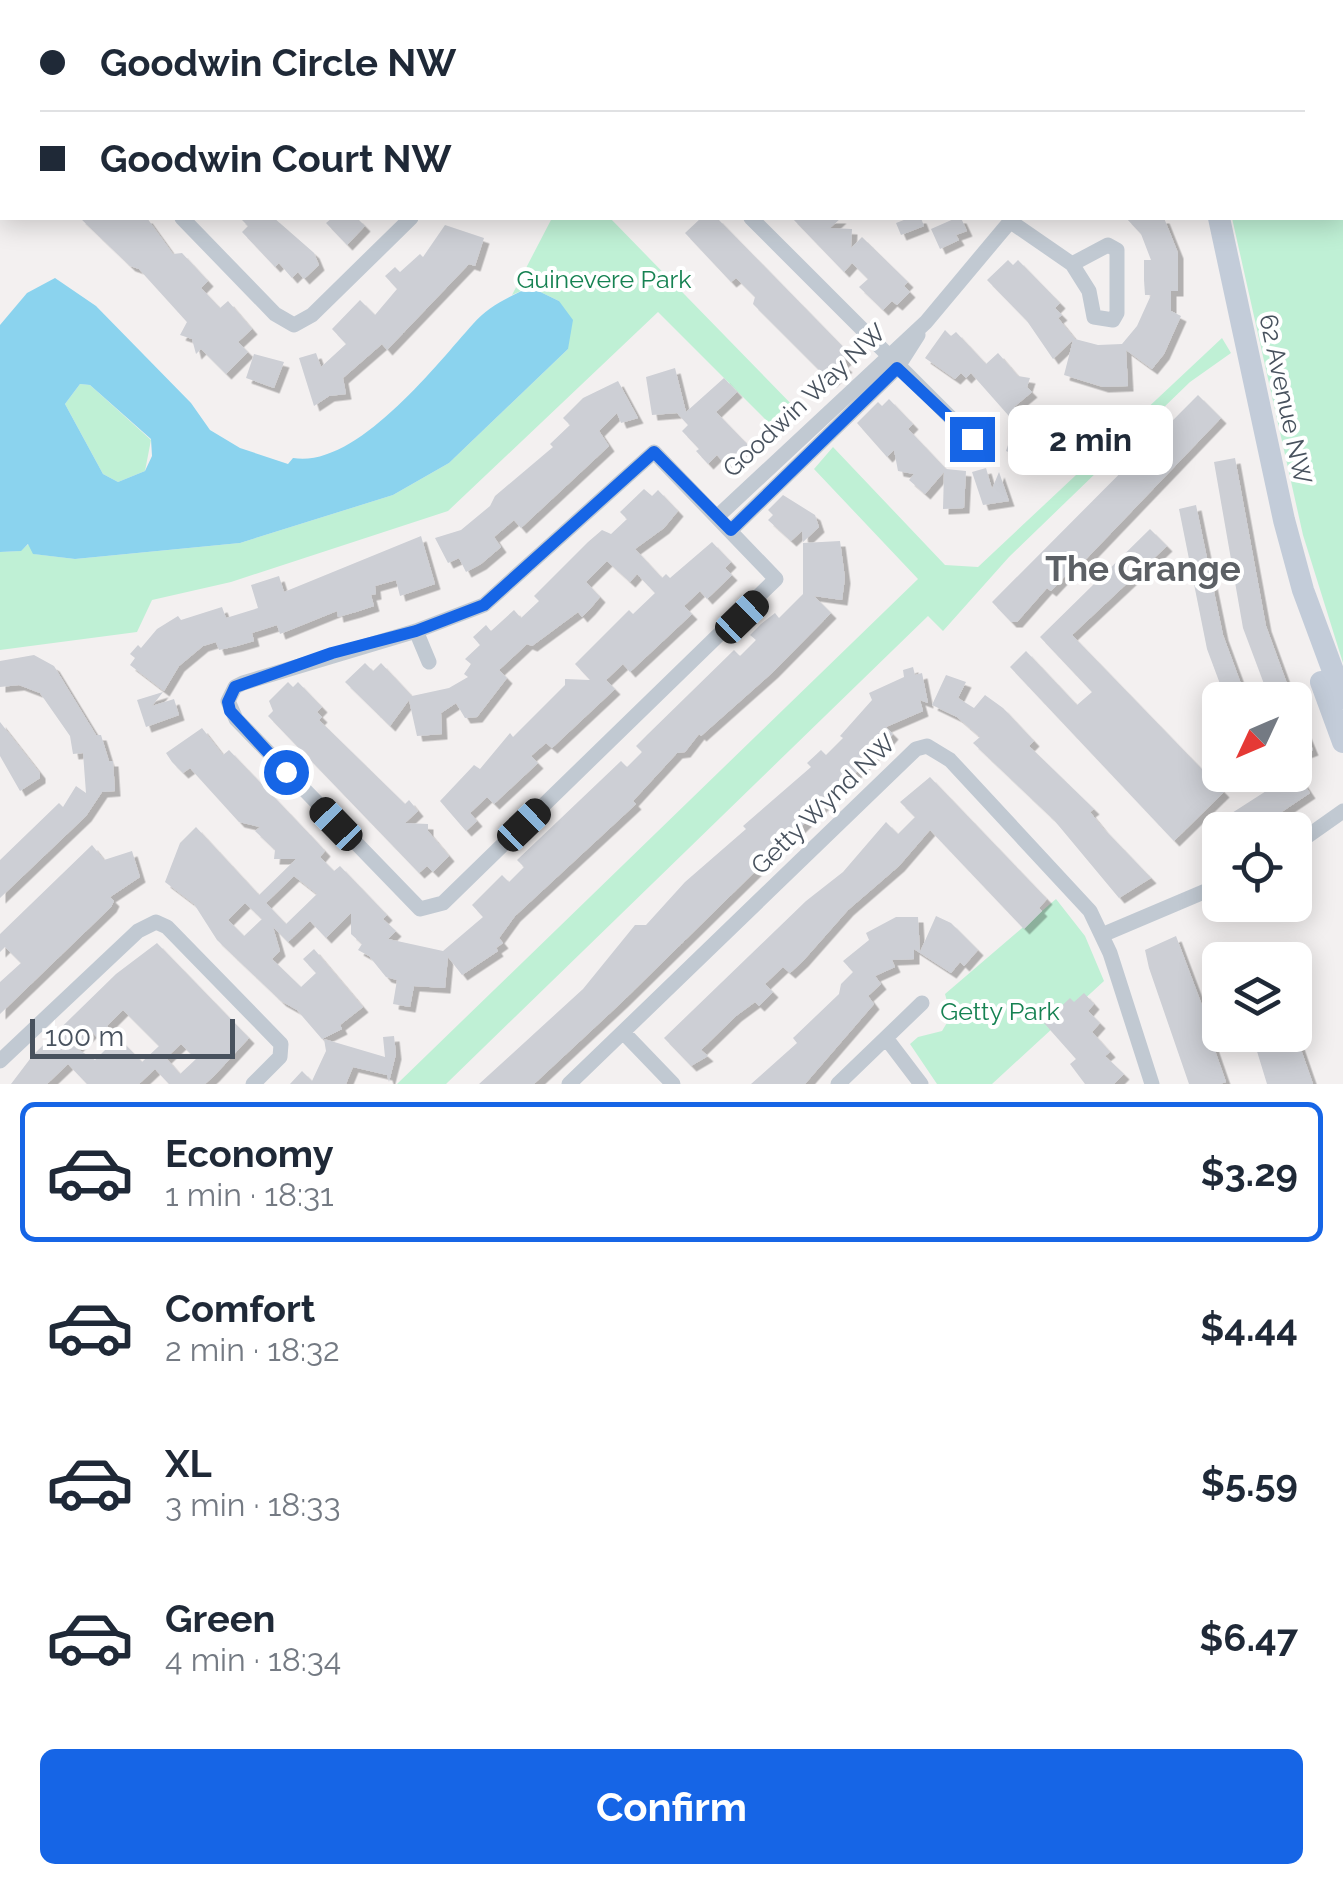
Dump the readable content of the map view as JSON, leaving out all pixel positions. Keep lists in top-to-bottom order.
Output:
{
  "streets": {
    "main road": ["62 Avenue NW"],
    "street": ["Goodwin Way NW", "Getty Wynd NW"]
  },
  "districts": ["The Grange"],
  "parks": ["Guinevere Park", "Getty Park"],
  "scale_bar": "100 m",
  "north": "bottom left",
  "page": {
    "banner": ["Goodwin Circle NW", "Goodwin Court NW"],
    "bubble": "2 min",
    "scale": "100 m",
    "list": [
      {
        "name": "Economy",
        "note": "1 min · 18:31",
        "value": "$3.29"
      },
      {
        "name": "Comfort",
        "note": "2 min · 18:32",
        "value": "$4.44"
      },
      {
        "name": "XL",
        "note": "3 min · 18:33",
        "value": "$5.59"
      },
      {
        "name": "Green",
        "note": "4 min · 18:34",
        "value": "$6.47"
      }
    ],
    "buttons": "Confirm"
  }
}
